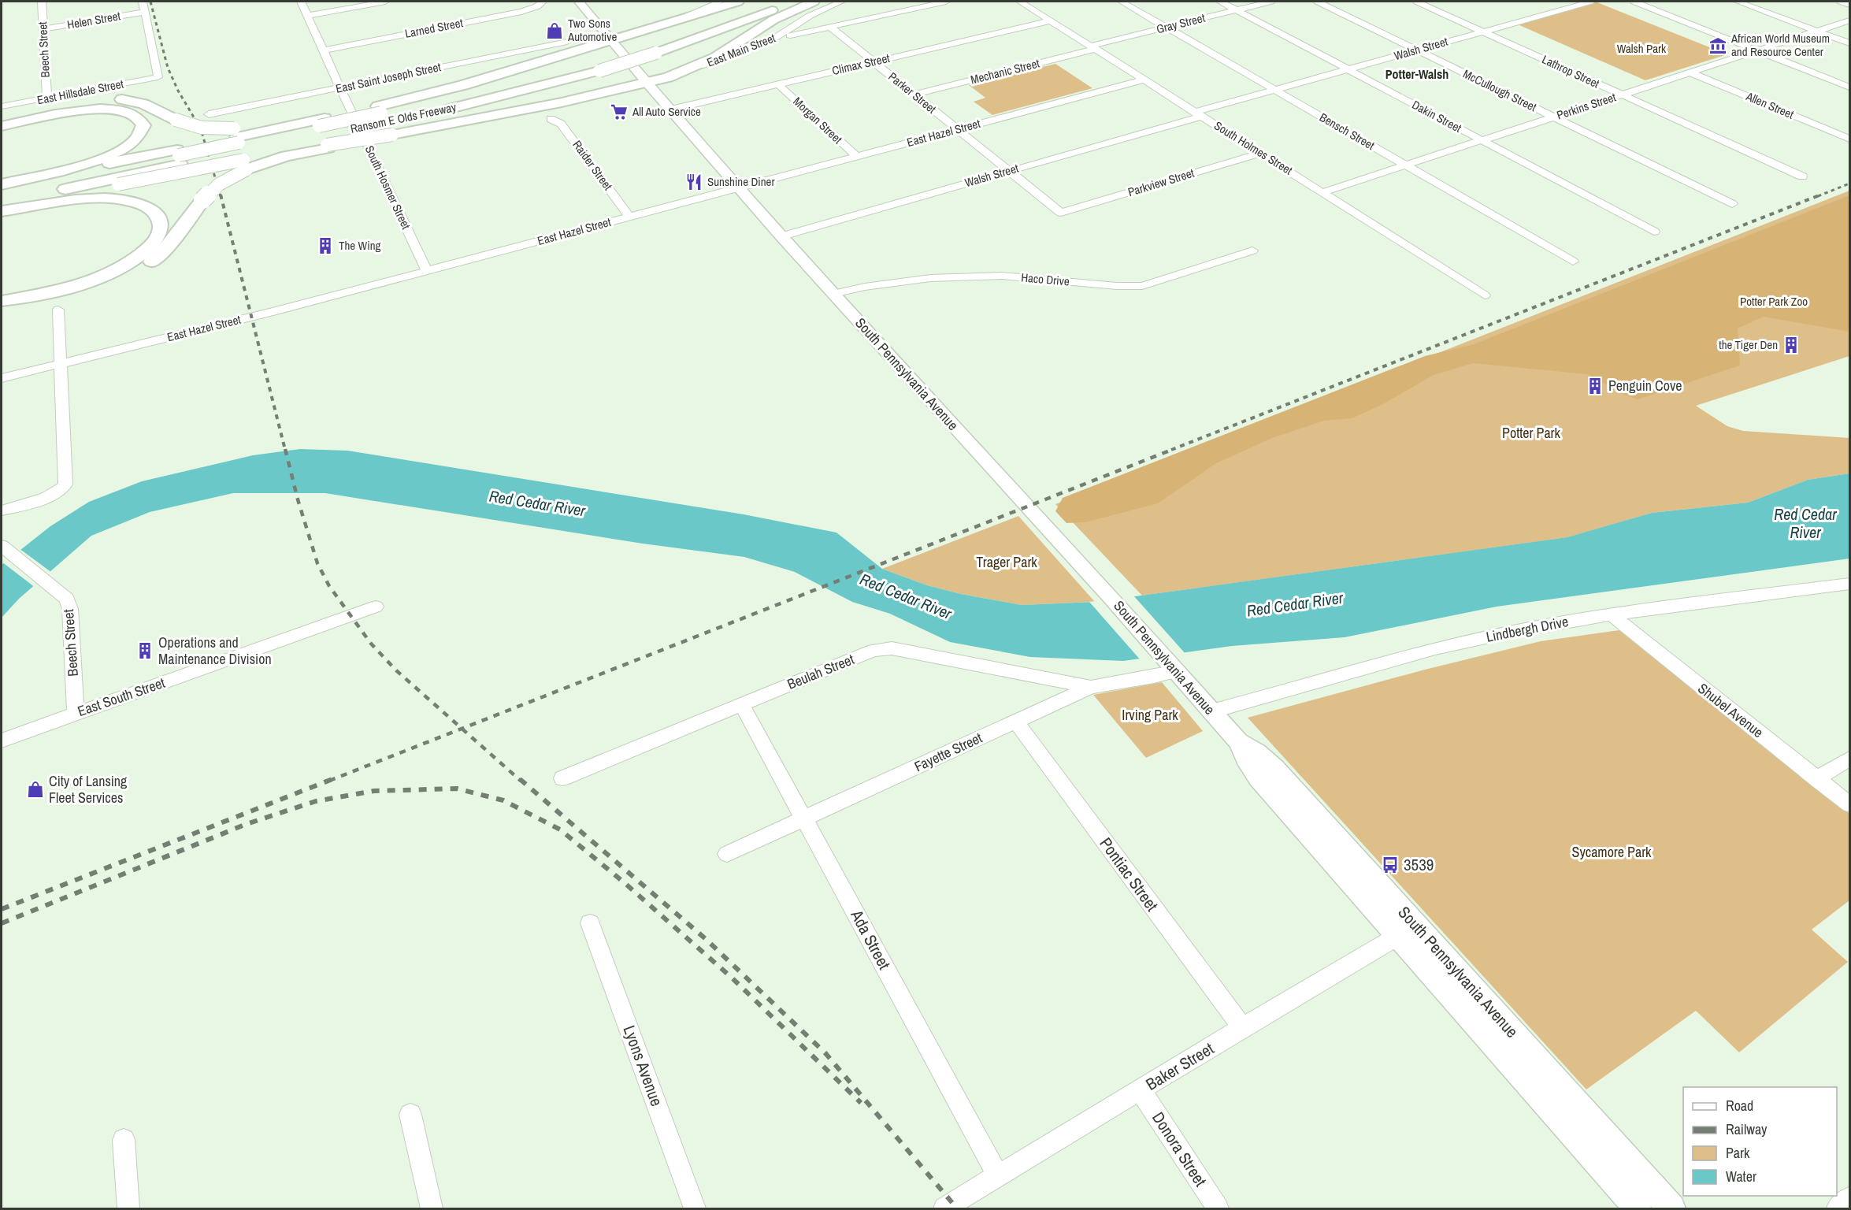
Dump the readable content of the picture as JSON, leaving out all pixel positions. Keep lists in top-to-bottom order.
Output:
{
  "streets": {
    "highway": ["Ransom E Olds Freeway"],
    "main road": ["South Pennsylvania Avenue"],
    "street": [
      "Helen Street",
      "Gray Street",
      "Larned Street",
      "Walsh Street",
      "Beech Street",
      "East Main Street",
      "Climax Street",
      "Mechanic Street",
      "Lathrop Street",
      "East Saint Joseph Street",
      "McCullough Street",
      "East Hillsdale Street",
      "Parker Street",
      "Allen Street",
      "Perkins Street",
      "Dakin Street",
      "Morgan Street",
      "Bensch Street",
      "East Hazel Street",
      "South Holmes Street",
      "Raider Street",
      "Parkview Street",
      "South Hosmer Street",
      "Haco Drive",
      "Lindbergh Drive",
      "Beulah Street",
      "East South Street",
      "Shubel Avenue",
      "Fayette Street",
      "Pontiac Street",
      "Ada Street",
      "Lyons Avenue",
      "Baker Street",
      "Donora Street"
    ]
  },
  "crossings": [
    ["Helen Street", "Beech Street"],
    ["Helen Street", "East Hillsdale Street"],
    ["Gray Street", "Mechanic Street"],
    ["Gray Street", "Dakin Street"],
    ["Gray Street", "Bensch Street"],
    ["Gray Street", "South Holmes Street"],
    ["Larned Street", "South Hosmer Street"],
    ["Walsh Street", "Lathrop Street"],
    ["Walsh Street", "McCullough Street"],
    ["Walsh Street", "Parker Street"],
    ["Walsh Street", "Dakin Street"],
    ["Walsh Street", "Bensch Street"],
    ["Walsh Street", "South Holmes Street"],
    ["Walsh Street", "South Pennsylvania Avenue"],
    ["Beech Street", "East Hillsdale Street"],
    ["Beech Street", "East South Street"],
    ["Climax Street", "Parker Street"],
    ["Climax Street", "Morgan Street"],
    ["Climax Street", "South Holmes Street"],
    ["Climax Street", "South Pennsylvania Avenue"],
    ["Mechanic Street", "Parker Street"],
    ["Mechanic Street", "South Holmes Street"],
    ["Lathrop Street", "Perkins Street"],
    ["East Saint Joseph Street", "South Hosmer Street"],
    ["McCullough Street", "Perkins Street"],
    ["Parker Street", "East Hazel Street"],
    ["Parker Street", "Parkview Street"],
    ["Allen Street", "Perkins Street"],
    ["Perkins Street", "Dakin Street"],
    ["Perkins Street", "Bensch Street"],
    ["Perkins Street", "South Holmes Street"],
    ["Morgan Street", "East Hazel Street"],
    ["East Hazel Street", "South Holmes Street"],
    ["East Hazel Street", "Raider Street"],
    ["East Hazel Street", "South Hosmer Street"],
    ["East Hazel Street", "South Pennsylvania Avenue"],
    ["South Holmes Street", "Parkview Street"],
    ["Haco Drive", "South Pennsylvania Avenue"],
    ["South Pennsylvania Avenue", "Lindbergh Drive"],
    ["South Pennsylvania Avenue", "Fayette Street"],
    ["South Pennsylvania Avenue", "Baker Street"],
    ["Lindbergh Drive", "Shubel Avenue"],
    ["Beulah Street", "Fayette Street"],
    ["Beulah Street", "Ada Street"],
    ["Fayette Street", "Pontiac Street"],
    ["Fayette Street", "Ada Street"],
    ["Pontiac Street", "Baker Street"],
    ["Ada Street", "Baker Street"],
    ["Baker Street", "Donora Street"]
  ],
  "districts": ["Potter-Walsh"],
  "water": ["Red Cedar River"],
  "parks": [
    "Walsh Park",
    "Potter Park Zoo",
    "Potter Park",
    "Trager Park",
    "Irving Park",
    "Sycamore Park"
  ],
  "places": {
    "shop": ["Two Sons Automotive", "City of Lansing Fleet Services"],
    "museum": ["African World Museum and Resource Center"],
    "supermarket": ["All Auto Service"],
    "restaurant": ["Sunshine Diner"],
    "building": [
      "The Wing",
      "the Tiger Den",
      "Penguin Cove",
      "Operations and Maintenance Division"
    ],
    "bus stop": ["3539"]
  },
  "legend": [
    "Road",
    "Railway",
    "Park",
    "Water"
  ]
}
